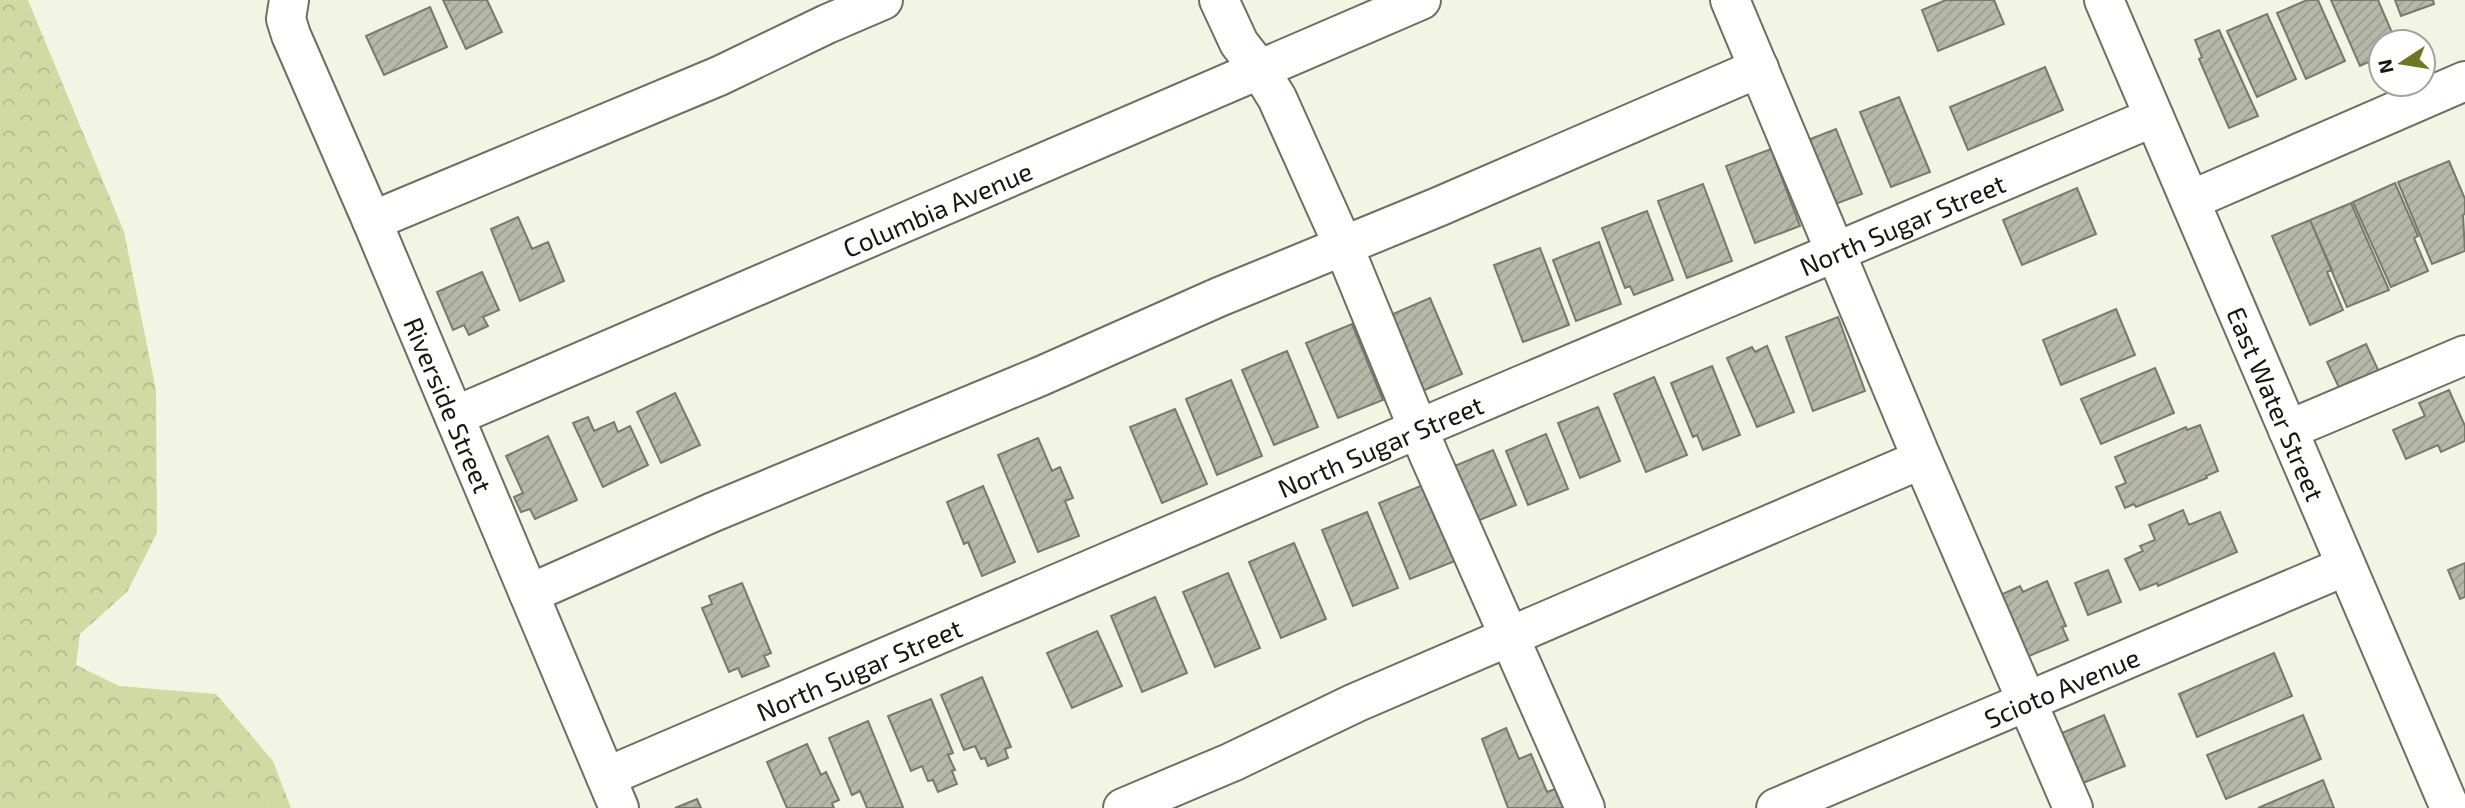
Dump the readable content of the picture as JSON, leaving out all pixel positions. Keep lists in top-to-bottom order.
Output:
{
  "streets": {
    "street": [
      "Columbia Avenue",
      "North Sugar Street",
      "Riverside Street",
      "East Water Street",
      "Scioto Avenue"
    ]
  },
  "crossings": [
    ["Columbia Avenue", "Riverside Street"],
    ["North Sugar Street", "Riverside Street"],
    ["North Sugar Street", "East Water Street"],
    ["East Water Street", "Scioto Avenue"]
  ],
  "north": "left"
}
